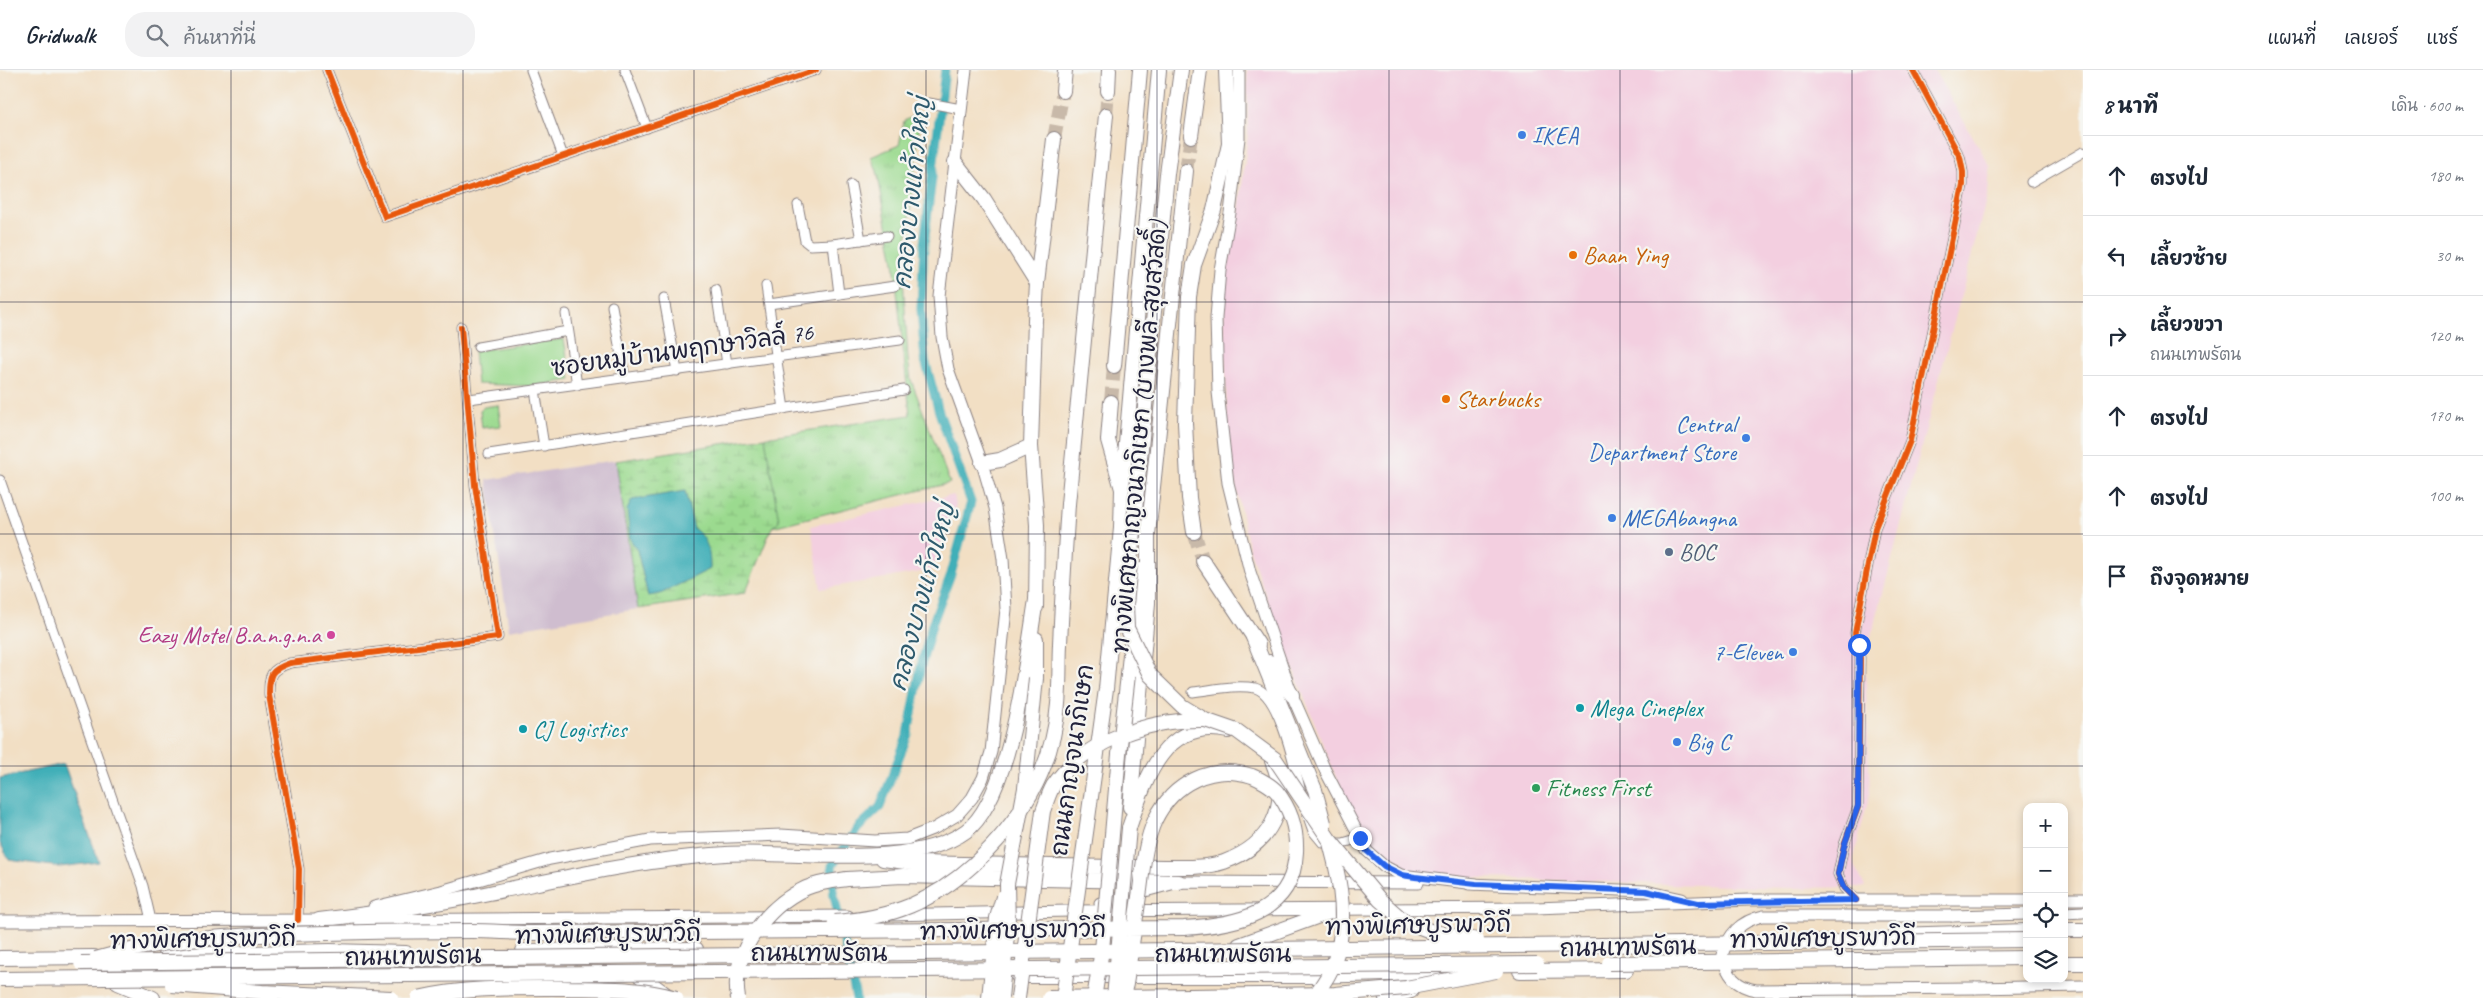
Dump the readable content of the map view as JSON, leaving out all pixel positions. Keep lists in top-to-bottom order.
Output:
{
  "streets": {
    "highway": [
      "ทางพิเศษกาญจนาภิเษก (บางพลี-สุขสวัสดิ์)",
      "ถนนกาญจนาภิเษก",
      "ทางพิเศษบูรพาวิถี",
      "ถนนเทพรัตน"
    ],
    "street": ["ซอยหมู่บ้านพฤกษาวิลล์ 76"]
  },
  "crossings": [
    ["ทางพิเศษกาญจนาภิเษก (บางพลี-สุขสวัสดิ์)", "ถนนกาญจนาภิเษก"]
  ],
  "water": ["คลองบางแก้วใหญ่"],
  "places": [
    "IKEA",
    "Baan Ying",
    "Starbucks",
    "Central Department Store",
    "MEGAbangna",
    "BOC",
    "Eazy Motel B.a.n.g.n.a",
    "7-Eleven",
    "Mega Cineplex",
    "CJ Logistics",
    "Big C",
    "Fitness First"
  ],
  "page": {
    "header": "Gridwalk",
    "search": "ค้นหาที่นี่",
    "nav": ["แผนที่", "เลเยอร์", "แชร์"],
    "heading": ["8 นาที", "เดิน · 600 m"],
    "list": [
      ["ตรงไป", "180 m"],
      ["เลี้ยวซ้าย", "30 m"],
      ["เลี้ยวขวา", "ถนนเทพรัตน", "120 m"],
      ["ตรงไป", "170 m"],
      ["ตรงไป", "100 m"],
      "ถึงจุดหมาย"
    ],
    "map_buttons": ["+", "−"]
  }
}
